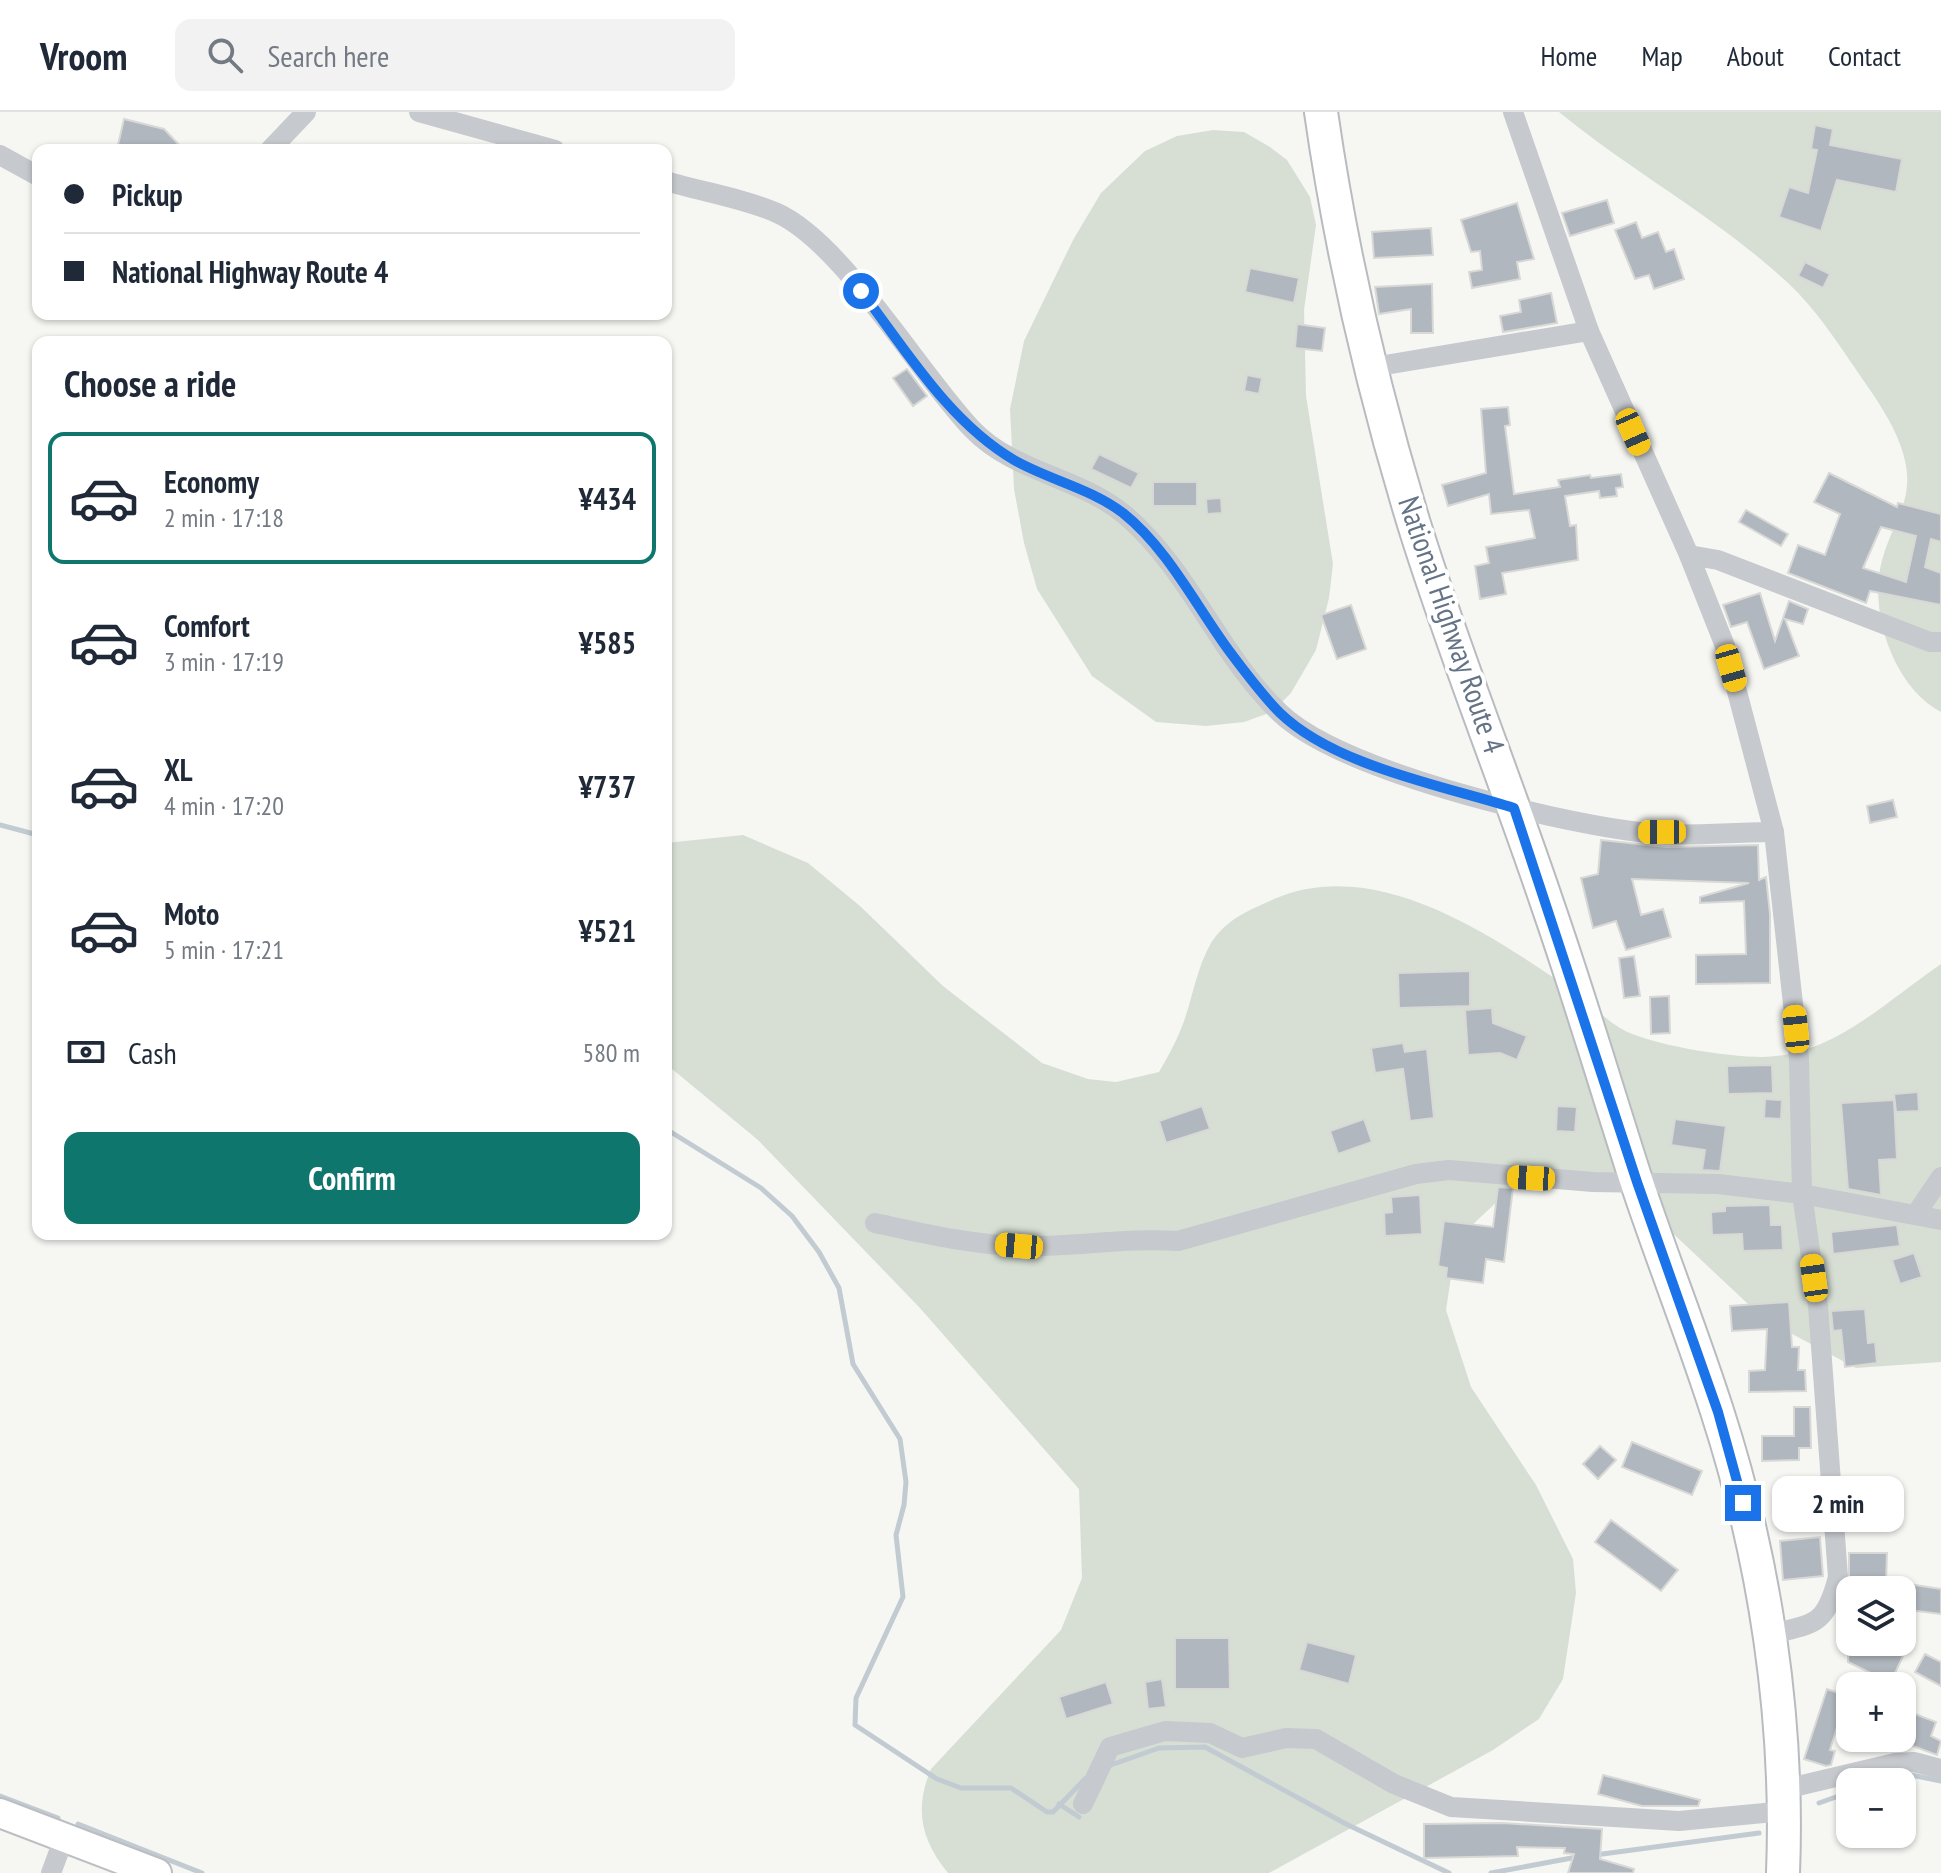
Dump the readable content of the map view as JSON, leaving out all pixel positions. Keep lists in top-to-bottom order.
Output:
{
  "streets": {
    "highway": ["National Highway Route 4"]
  },
  "page": {
    "header": "Vroom",
    "search": "Search here",
    "nav": [
      "Home",
      "Map",
      "About",
      "Contact"
    ],
    "banner": ["Pickup", "National Highway Route 4"],
    "heading": "Choose a ride",
    "list": [
      {
        "name": "Economy",
        "note": "2 min · 17:18",
        "value": "¥434"
      },
      {
        "name": "Comfort",
        "note": "3 min · 17:19",
        "value": "¥585"
      },
      {
        "name": "XL",
        "note": "4 min · 17:20",
        "value": "¥737"
      },
      {
        "name": "Moto",
        "note": "5 min · 17:21",
        "value": "¥521"
      }
    ],
    "pay": ["Cash", "580 m"],
    "buttons": "Confirm",
    "bubble": "2 min",
    "map_buttons": ["+", "−"]
  }
}
